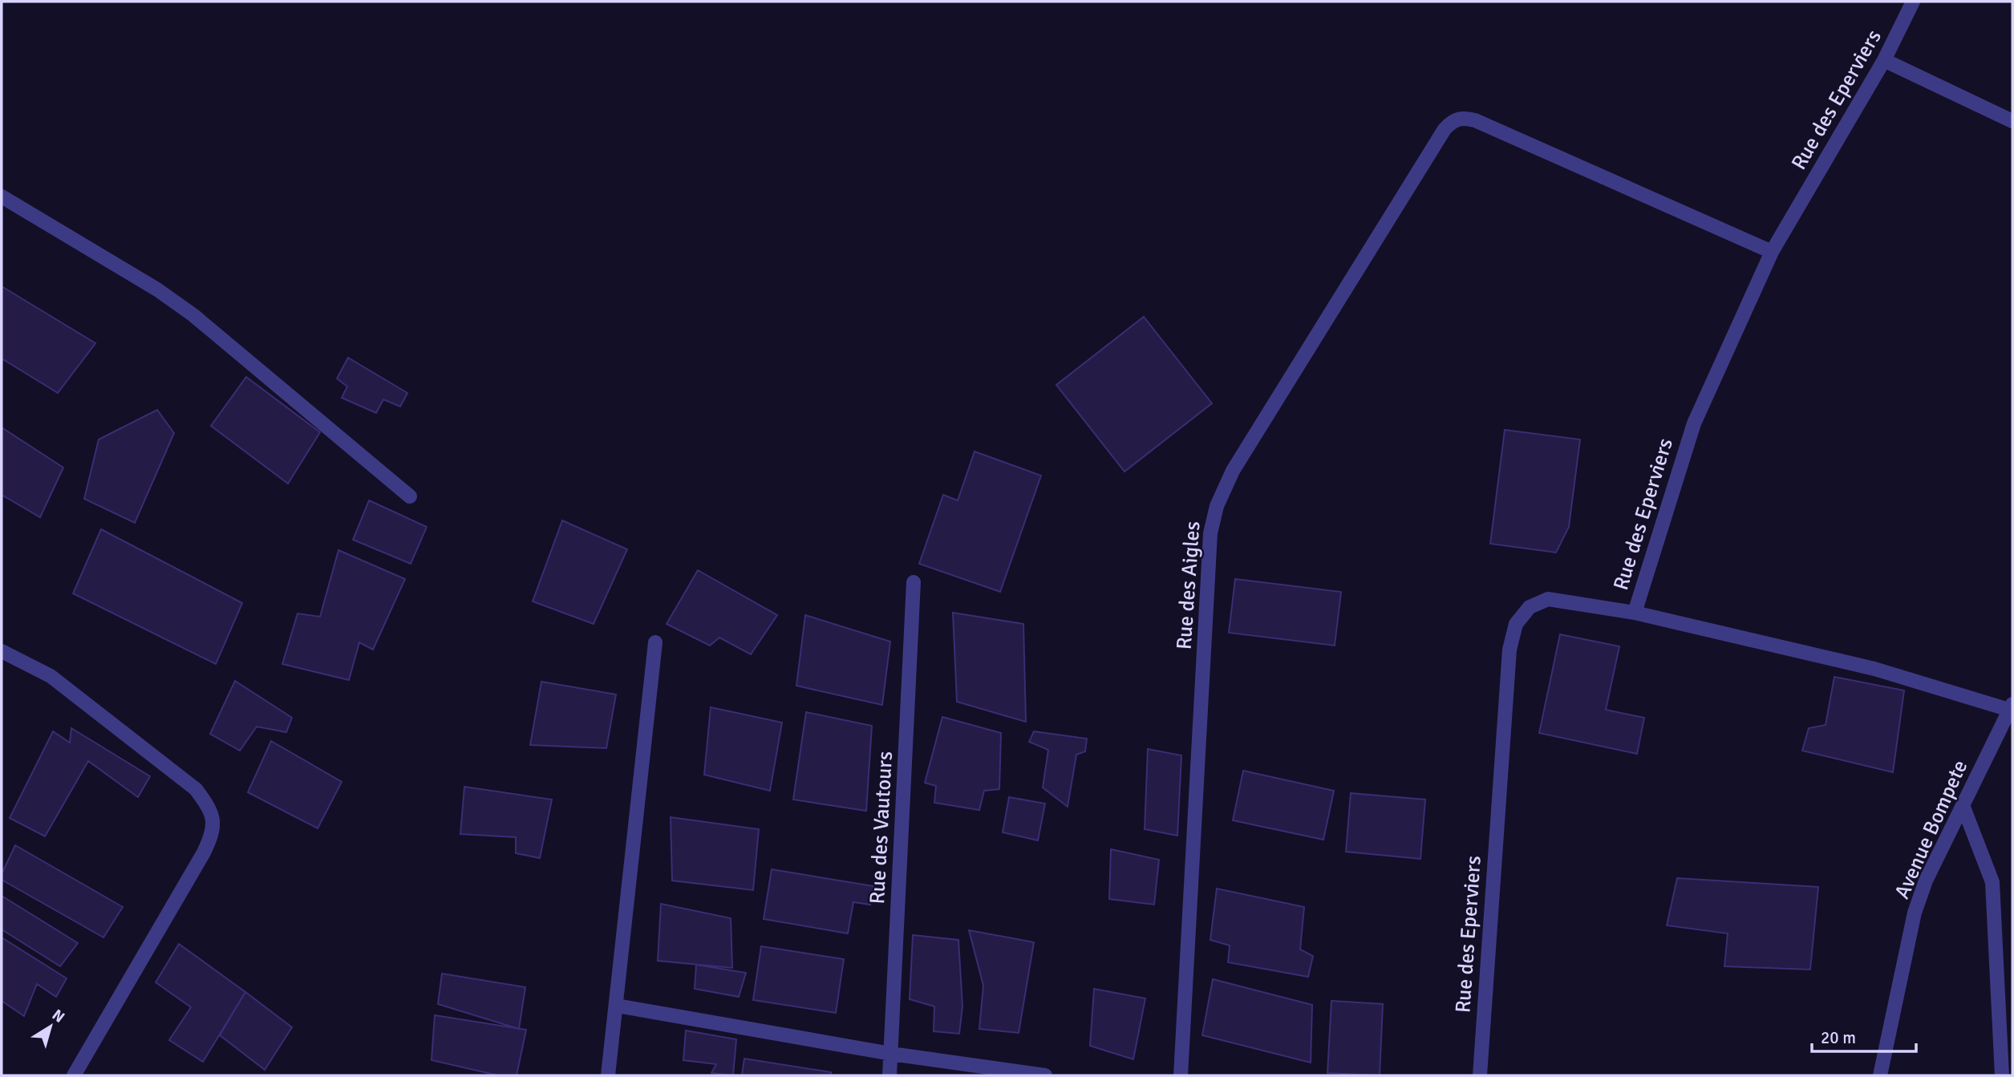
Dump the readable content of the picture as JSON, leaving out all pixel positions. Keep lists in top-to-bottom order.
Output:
{
  "streets": {
    "street": [
      "Rue des Eperviers",
      "Rue des Aigles",
      "Rue des Vautours",
      "Avenue Bompete"
    ]
  },
  "crossings": [
    ["Rue des Eperviers", "Rue des Aigles"]
  ],
  "scale_bar": "20 m",
  "north": "top right"
}
